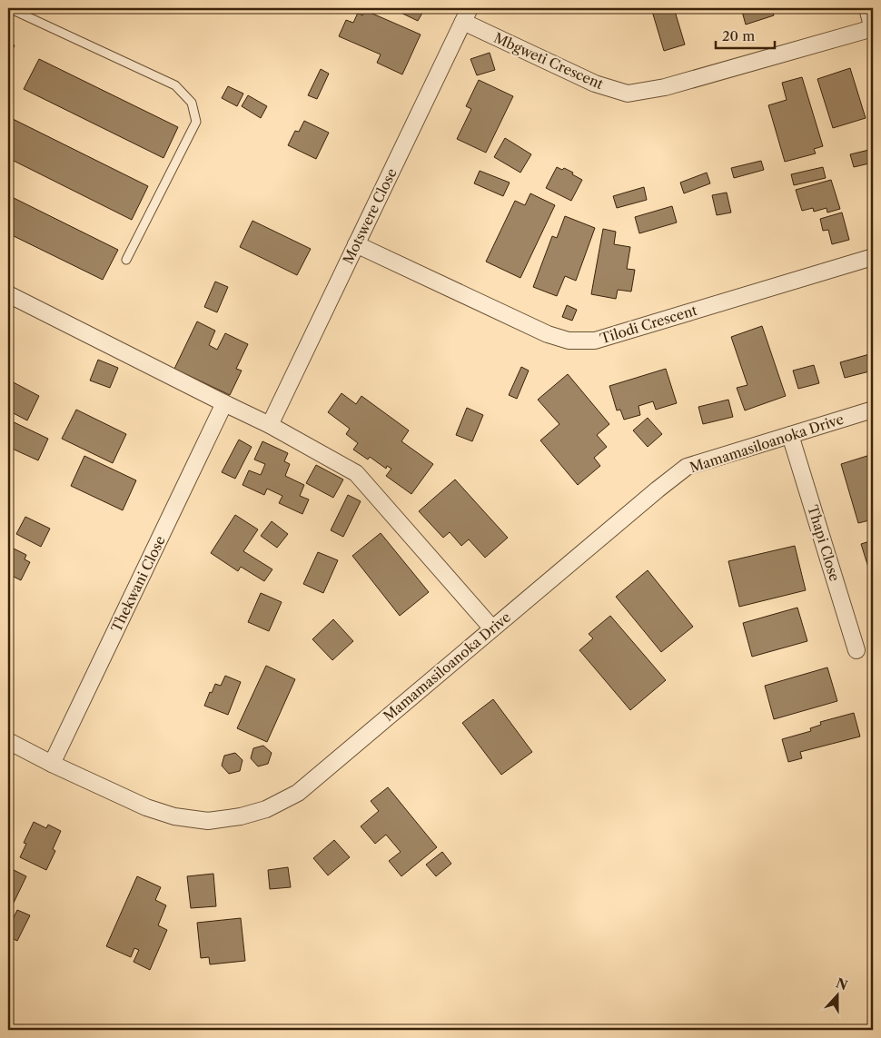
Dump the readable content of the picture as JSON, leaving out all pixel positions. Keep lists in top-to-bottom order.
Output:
{
  "streets": {
    "street": [
      "Mbgweti Crescent",
      "Motswere Close",
      "Tilodi Crescent",
      "Mamamasiloanoka Drive",
      "Thapi Close",
      "Thekwani Close"
    ]
  },
  "crossings": [
    ["Mbgweti Crescent", "Motswere Close"],
    ["Motswere Close", "Tilodi Crescent"],
    ["Mamamasiloanoka Drive", "Thapi Close"],
    ["Mamamasiloanoka Drive", "Thekwani Close"]
  ],
  "scale_bar": "20 m",
  "north": "top"
}
